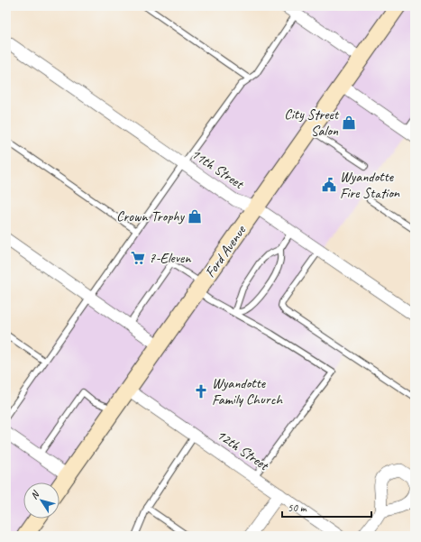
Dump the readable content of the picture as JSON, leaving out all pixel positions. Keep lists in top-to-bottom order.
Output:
{
  "streets": {
    "main road": ["Ford Avenue"],
    "street": ["11th Street", "12th Street"]
  },
  "crossings": [
    ["11th Street", "Ford Avenue"],
    ["Ford Avenue", "12th Street"]
  ],
  "places": {
    "shop": ["City Street Salon", "Crown Trophy"],
    "public building": ["Wyandotte Fire Station"],
    "supermarket": ["7-Eleven"],
    "church": ["Wyandotte Family Church"]
  },
  "scale_bar": "50 m",
  "north": "top left"
}
